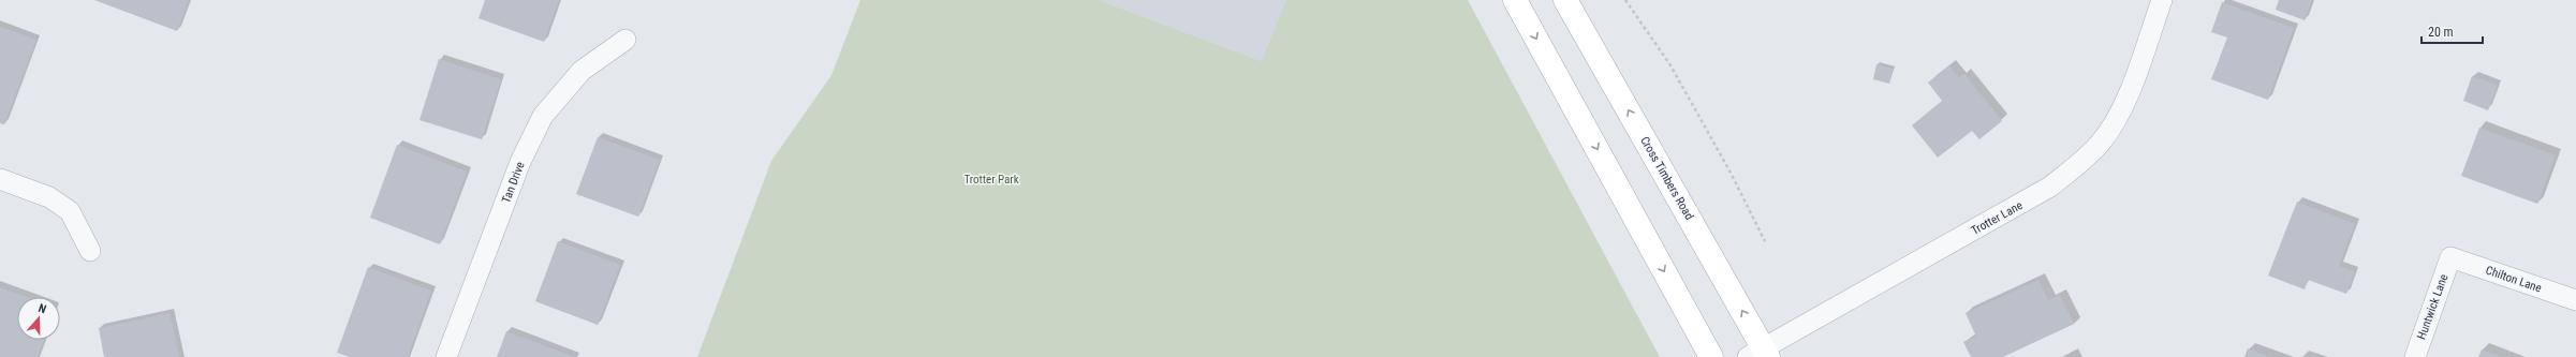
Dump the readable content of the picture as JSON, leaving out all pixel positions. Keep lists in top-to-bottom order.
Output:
{
  "streets": {
    "main road": ["Cross Timbers Road"],
    "street": [
      "Tan Drive",
      "Trotter Lane",
      "Chilton Lane",
      "Huntwick Lane"
    ]
  },
  "crossings": [
    ["Cross Timbers Road", "Trotter Lane"],
    ["Chilton Lane", "Huntwick Lane"]
  ],
  "parks": ["Trotter Park"],
  "scale_bar": "20 m",
  "north": "top"
}
